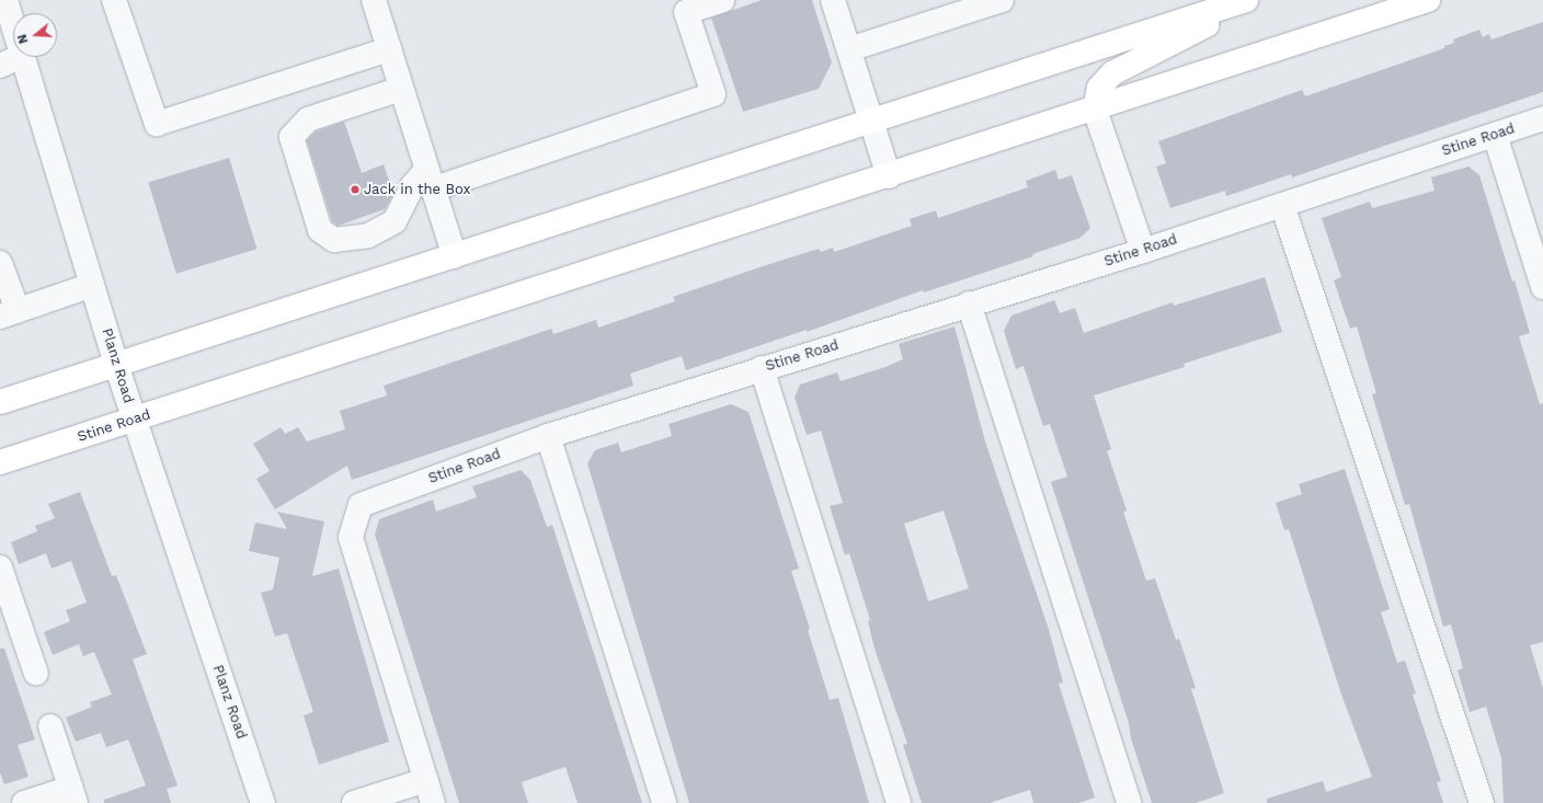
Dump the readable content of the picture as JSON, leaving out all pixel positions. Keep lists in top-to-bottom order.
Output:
{
  "streets": {
    "main road": ["Stine Road"],
    "street": ["Planz Road"]
  },
  "crossings": [
    ["Stine Road", "Planz Road"]
  ],
  "places": ["Jack in the Box"],
  "north": "left"
}
